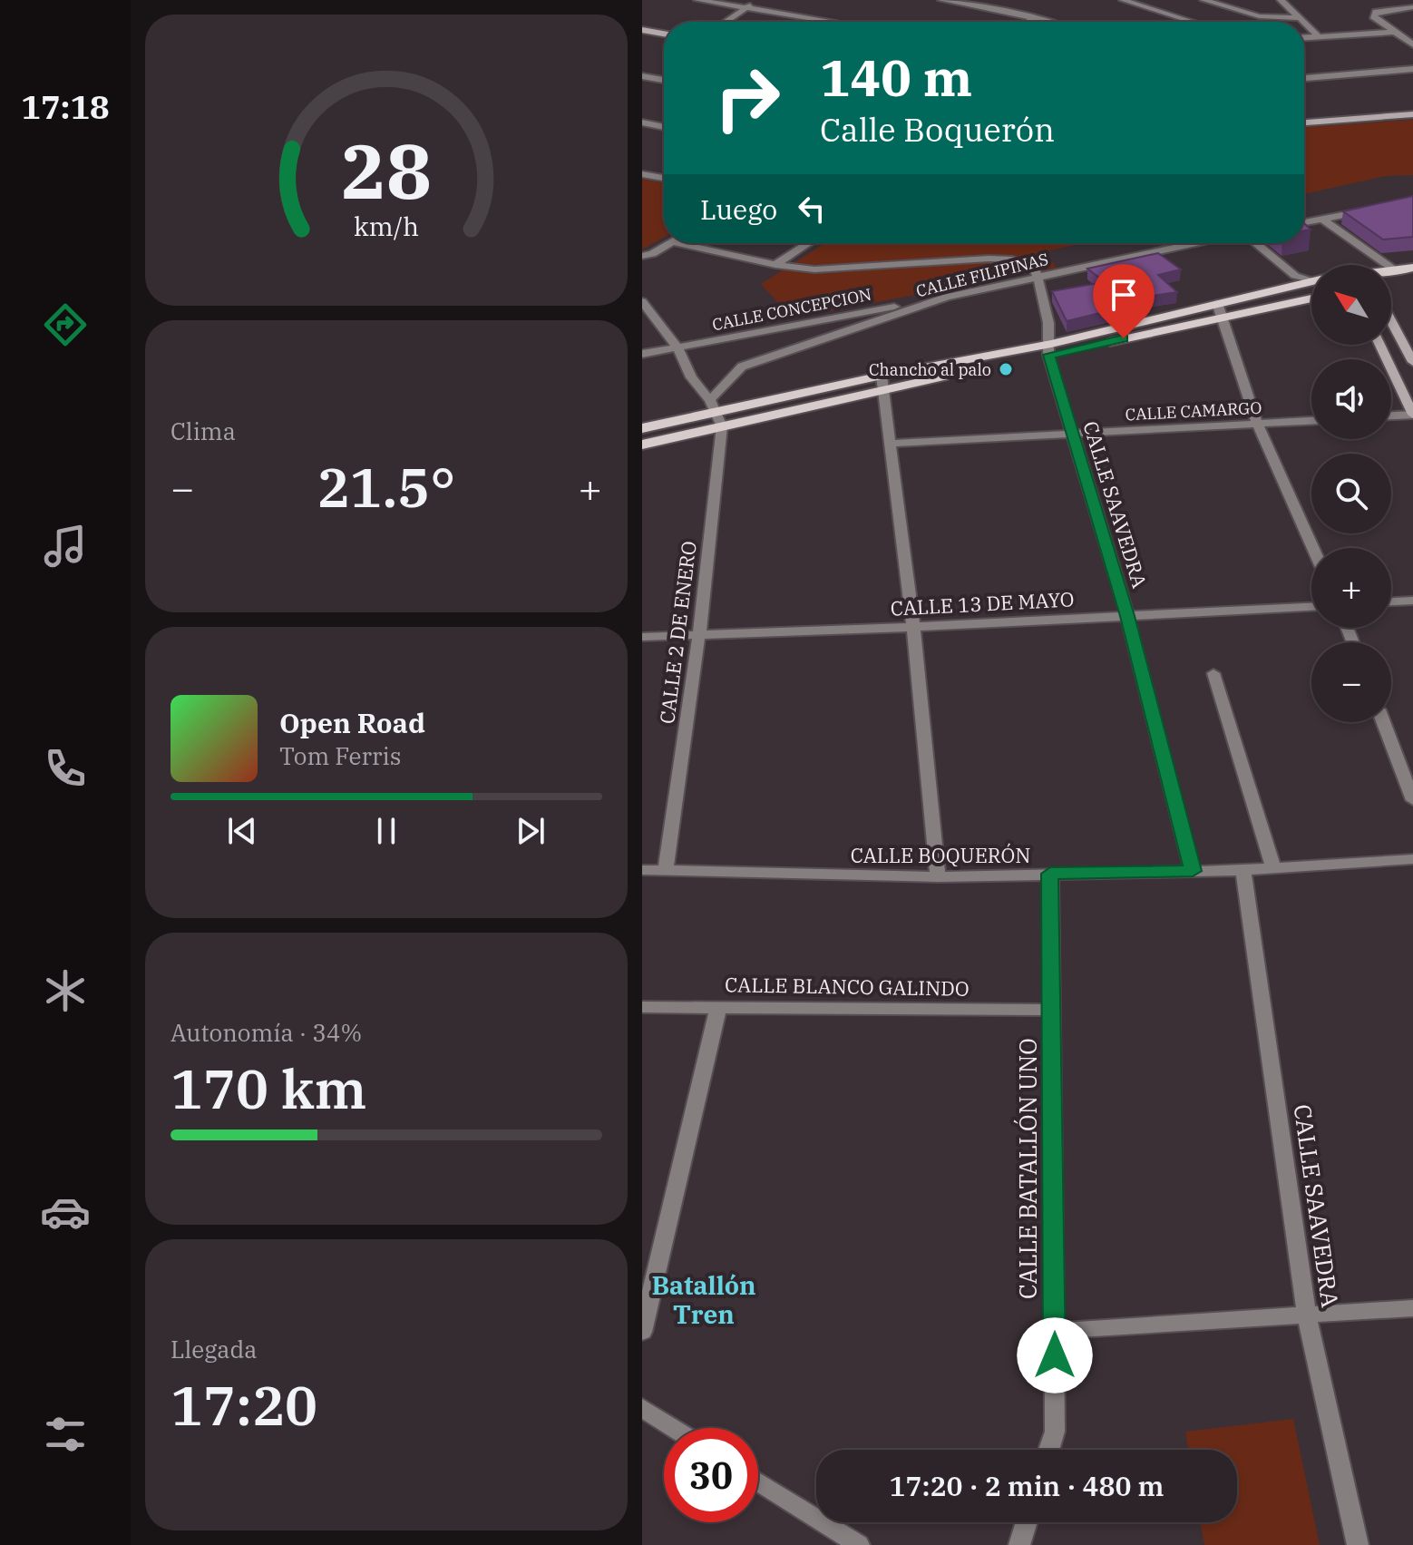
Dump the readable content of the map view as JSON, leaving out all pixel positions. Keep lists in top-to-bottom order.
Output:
{
  "streets": {
    "street": [
      "CALLE FILIPINAS",
      "CALLE CONCEPCION",
      "CALLE CAMARGO",
      "CALLE SAAVEDRA",
      "CALLE 13 DE MAYO",
      "CALLE 2 DE ENERO",
      "CALLE BOQUERÓN",
      "CALLE BLANCO GALINDO",
      "CALLE BATALLÓN UNO"
    ]
  },
  "crossings": [
    ["CALLE FILIPINAS", "CALLE CONCEPCION"],
    ["CALLE FILIPINAS", "CALLE SAAVEDRA"],
    ["CALLE FILIPINAS", "CALLE 2 DE ENERO"],
    ["CALLE CONCEPCION", "CALLE 2 DE ENERO"],
    ["CALLE CAMARGO", "CALLE SAAVEDRA"],
    ["CALLE SAAVEDRA", "CALLE 13 DE MAYO"],
    ["CALLE SAAVEDRA", "CALLE BOQUERÓN"],
    ["CALLE 13 DE MAYO", "CALLE 2 DE ENERO"],
    ["CALLE 2 DE ENERO", "CALLE BOQUERÓN"],
    ["CALLE BOQUERÓN", "CALLE BATALLÓN UNO"],
    ["CALLE BLANCO GALINDO", "CALLE BATALLÓN UNO"]
  ],
  "districts": ["Batallón Tren"],
  "places": ["Chancho al palo"],
  "north": "top left",
  "page": {
    "tabs": "17:18",
    "turn": ["140 m", "Calle Boquerón"],
    "then": "Luego",
    "map_buttons": ["+", "−"],
    "tile": [
      "Clima",
      ["Autonomía · 34%", "170 km"],
      ["Llegada", "17:20"]
    ],
    "heat": ["−", "21.5°", "+"],
    "song": ["Open Road", "Tom Ferris"],
    "limit": "30",
    "trip": "17:20 · 2 min · 480 m",
    "gauge": ["28", "km/h"]
  }
}
